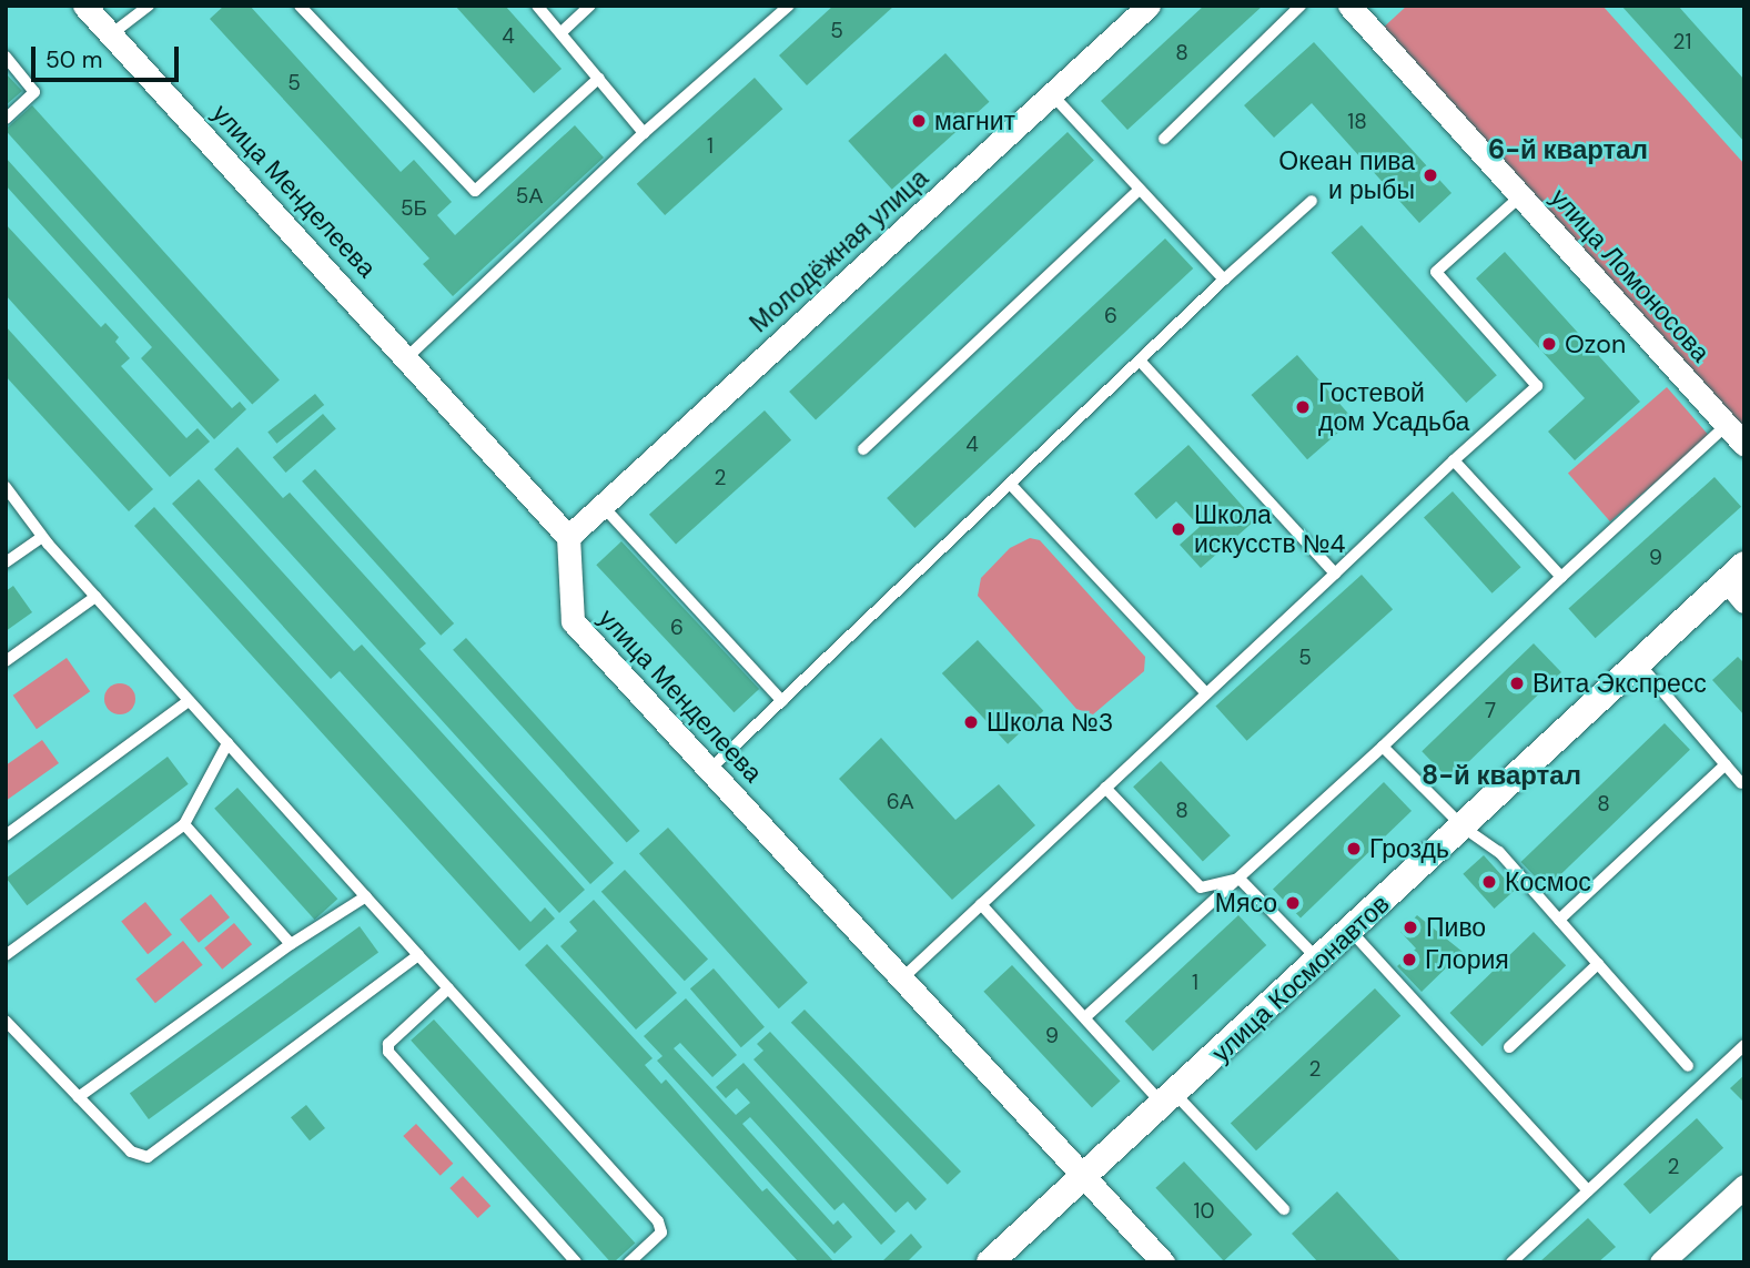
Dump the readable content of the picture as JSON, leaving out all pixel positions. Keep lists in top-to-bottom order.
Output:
{
  "streets": {
    "street": [
      "улица Менделеева",
      "Молодёжная улица",
      "улица Ломоносова",
      "улица Космонавтов"
    ]
  },
  "crossings": [
    ["улица Менделеева", "Молодёжная улица"],
    ["улица Менделеева", "улица Космонавтов"]
  ],
  "districts": ["6-й квартал", "8-й квартал"],
  "places": [
    "магнит",
    "Океан пива и рыбы",
    "Ozon",
    "Гостевой дом Усадьба",
    "Школа искусств №4",
    "Вита Экспресс",
    "Школа №3",
    "Гроздь",
    "Космос",
    "Мясо",
    "Пиво",
    "Глория"
  ],
  "house_numbers": [
    "5",
    "4",
    "21",
    "8",
    "5",
    "18",
    "1",
    "5А",
    "5Б",
    "6",
    "4",
    "2",
    "9",
    "6",
    "5",
    "7",
    "6А",
    "8",
    "8",
    "1",
    "9",
    "2",
    "2",
    "10"
  ],
  "scale_bar": "50 m"
}
